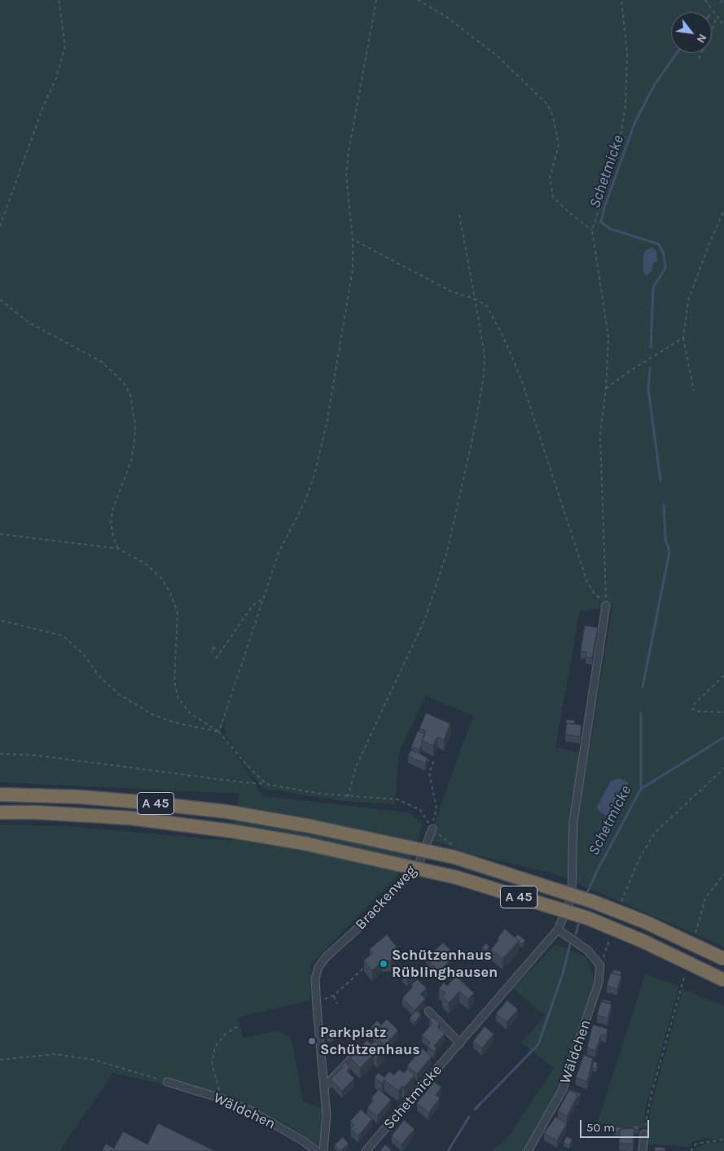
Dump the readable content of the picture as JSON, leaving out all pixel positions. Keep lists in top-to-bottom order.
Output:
{
  "streets": {
    "highway": ["A 45"],
    "street": ["Brackenweg", "Wäldchen", "Schetmicke"]
  },
  "water": ["Schetmicke"],
  "places": ["Schützenhaus Rüblinghausen", "Parkplatz Schützenhaus"],
  "scale_bar": "50 m",
  "north": "bottom right"
}
